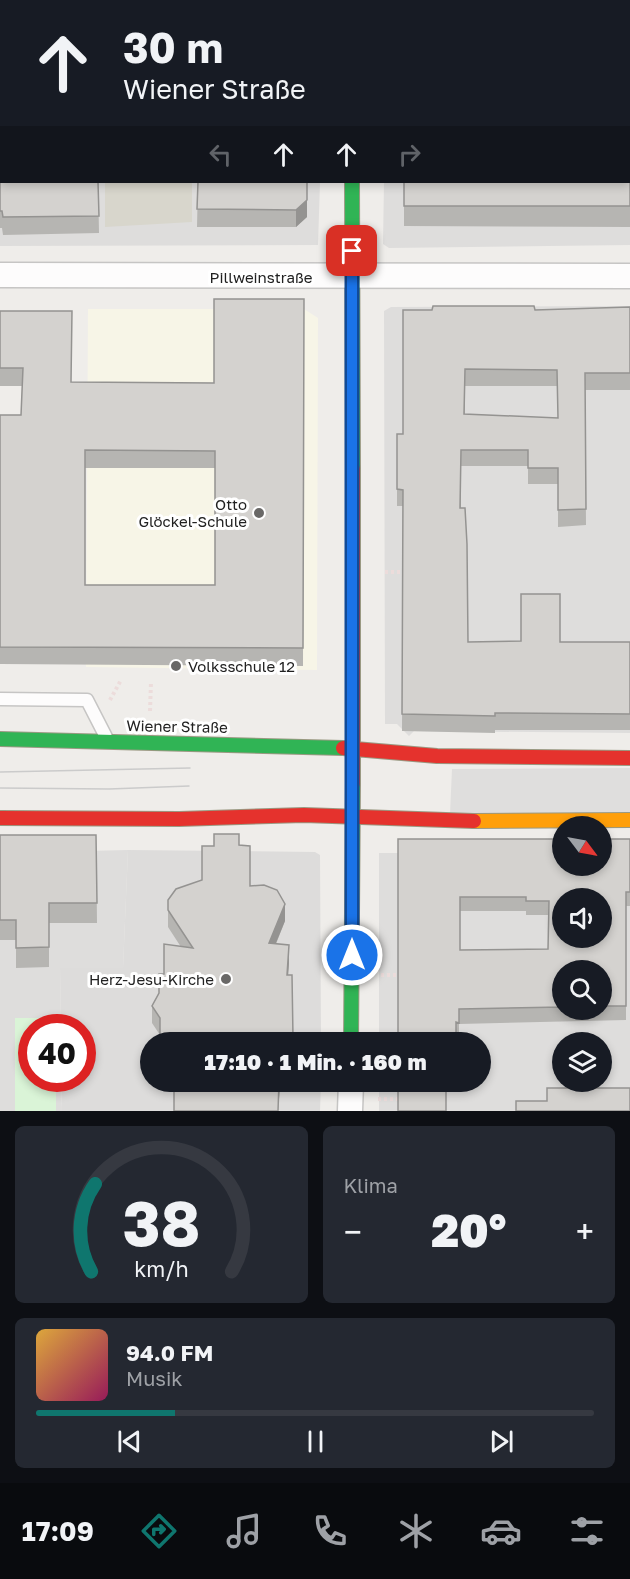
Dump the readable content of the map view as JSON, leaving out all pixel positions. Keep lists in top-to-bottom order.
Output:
{
  "streets": {
    "main road": ["Wiener Straße"],
    "street": ["Pillweinstraße"]
  },
  "places": ["Otto Glöckel-Schule", "Volksschule 12", "Herz-Jesu-Kirche"],
  "north": "bottom right",
  "page": {
    "turn": ["30 m", "Wiener Straße"],
    "limit": "40",
    "trip": "17:10 · 1 Min. · 160 m",
    "tile": "Klima",
    "heat": ["−", "20°", "+"],
    "song": ["94.0 FM", "Musik"],
    "tabs": "17:09",
    "gauge": ["38", "km/h"]
  }
}
